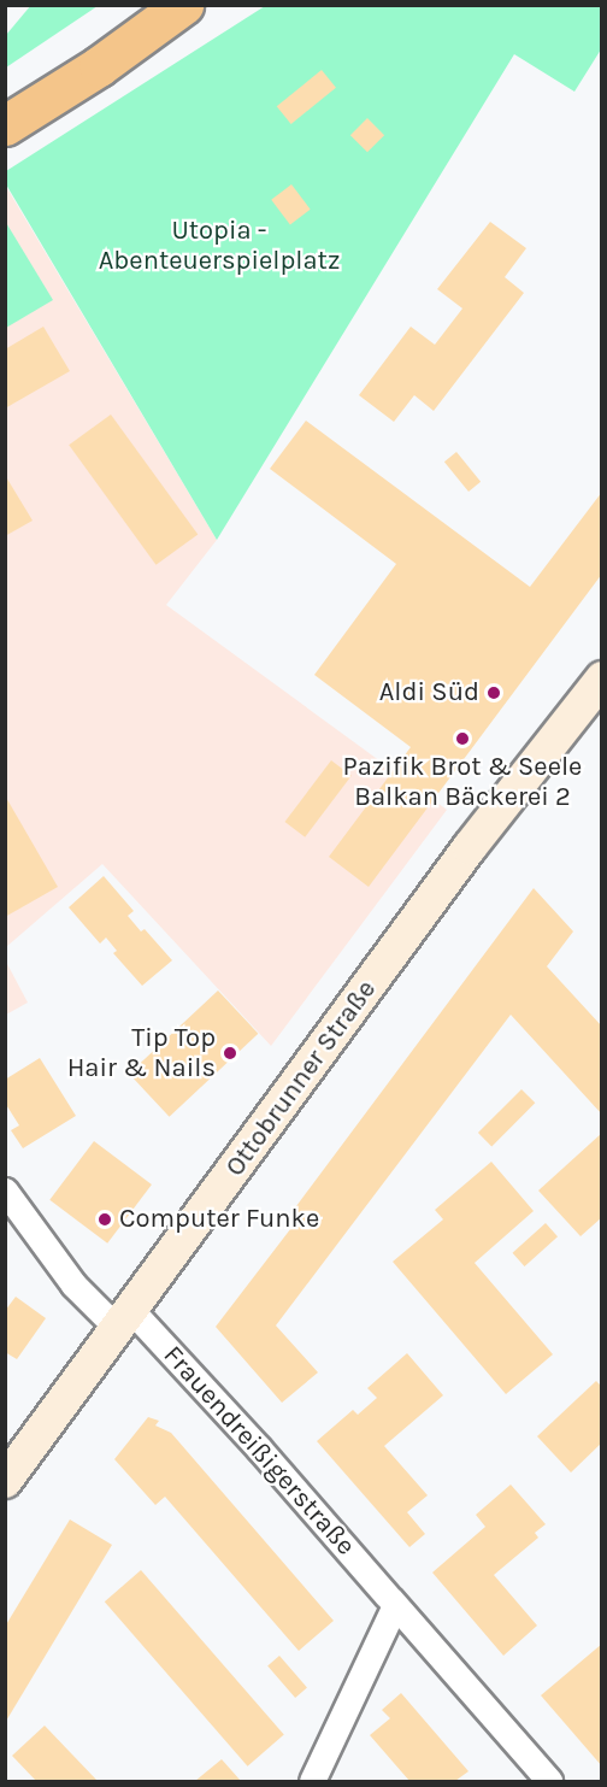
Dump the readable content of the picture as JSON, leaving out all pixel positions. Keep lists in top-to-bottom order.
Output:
{
  "streets": {
    "main road": ["Ottobrunner Straße"],
    "street": ["Frauendreißigerstraße"]
  },
  "crossings": [
    ["Ottobrunner Straße", "Frauendreißigerstraße"]
  ],
  "parks": ["Utopia - Abenteuerspielplatz"],
  "places": [
    "Aldi Süd",
    "Pazifik Brot & Seele Balkan Bäckerei 2",
    "Tip Top Hair & Nails",
    "Computer Funke"
  ]
}
